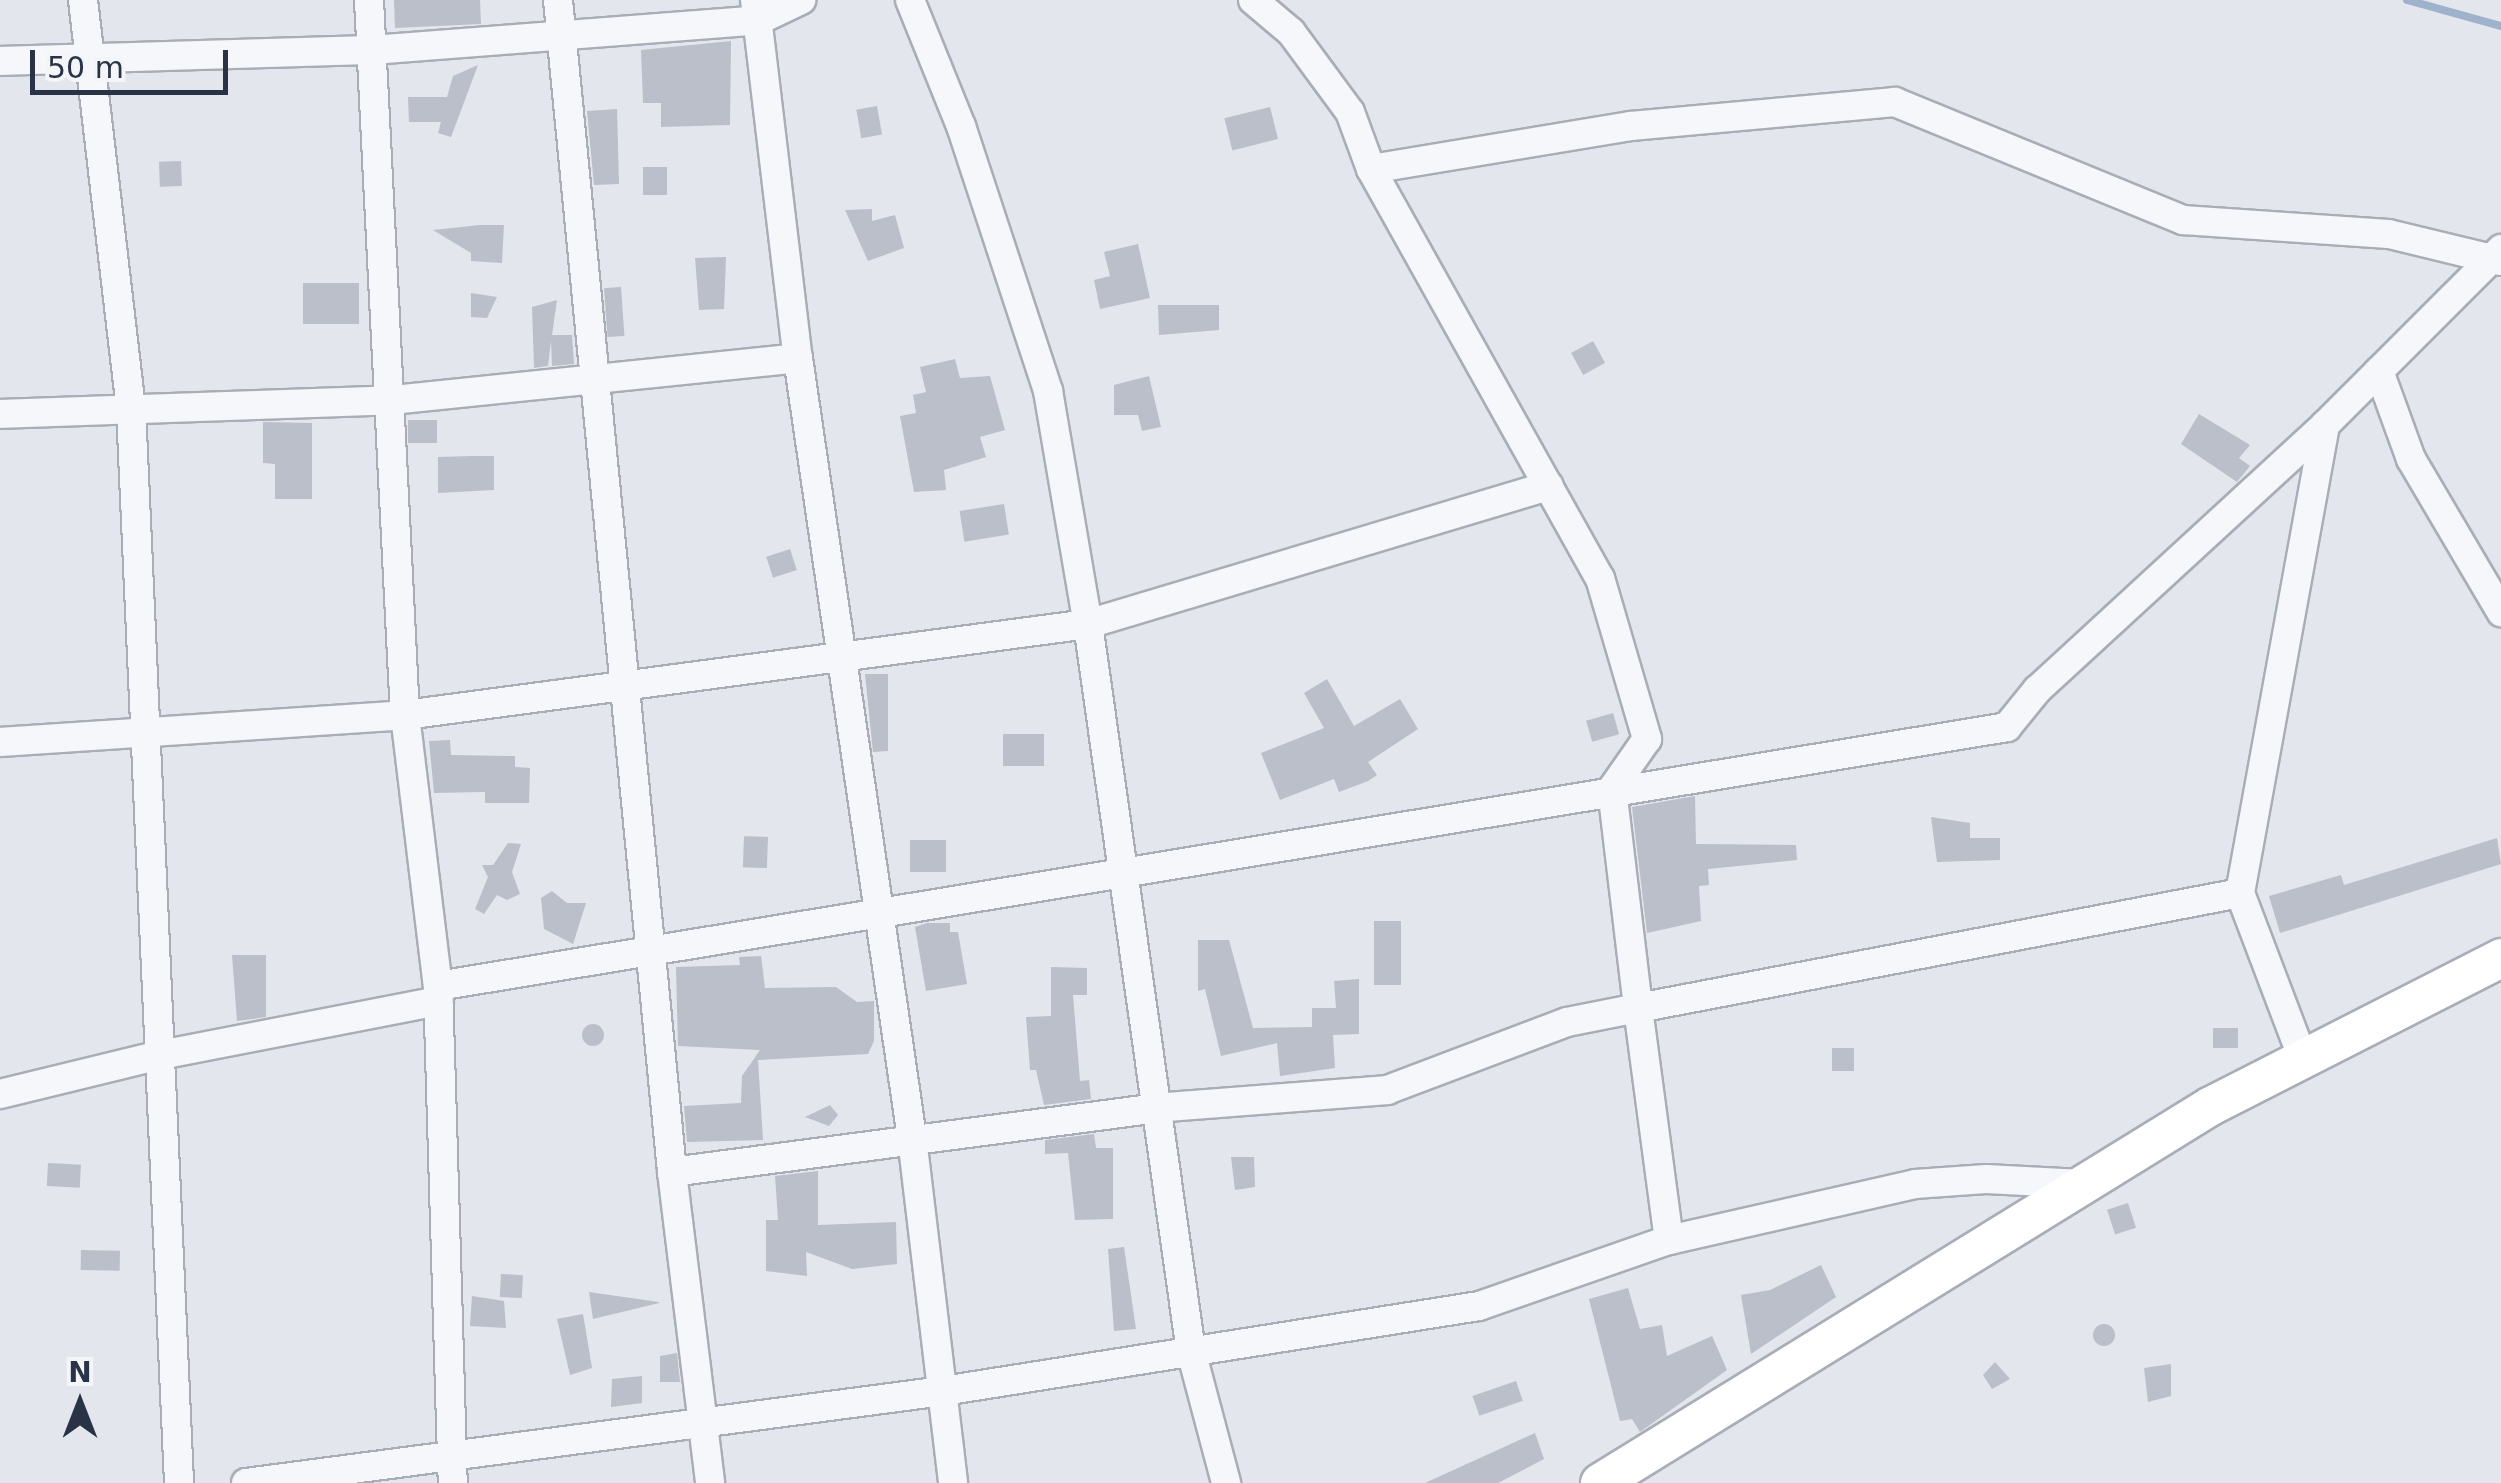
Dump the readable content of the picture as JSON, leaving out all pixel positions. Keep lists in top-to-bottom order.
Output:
{
  "scale_bar": "50 m",
  "north": "top"
}
